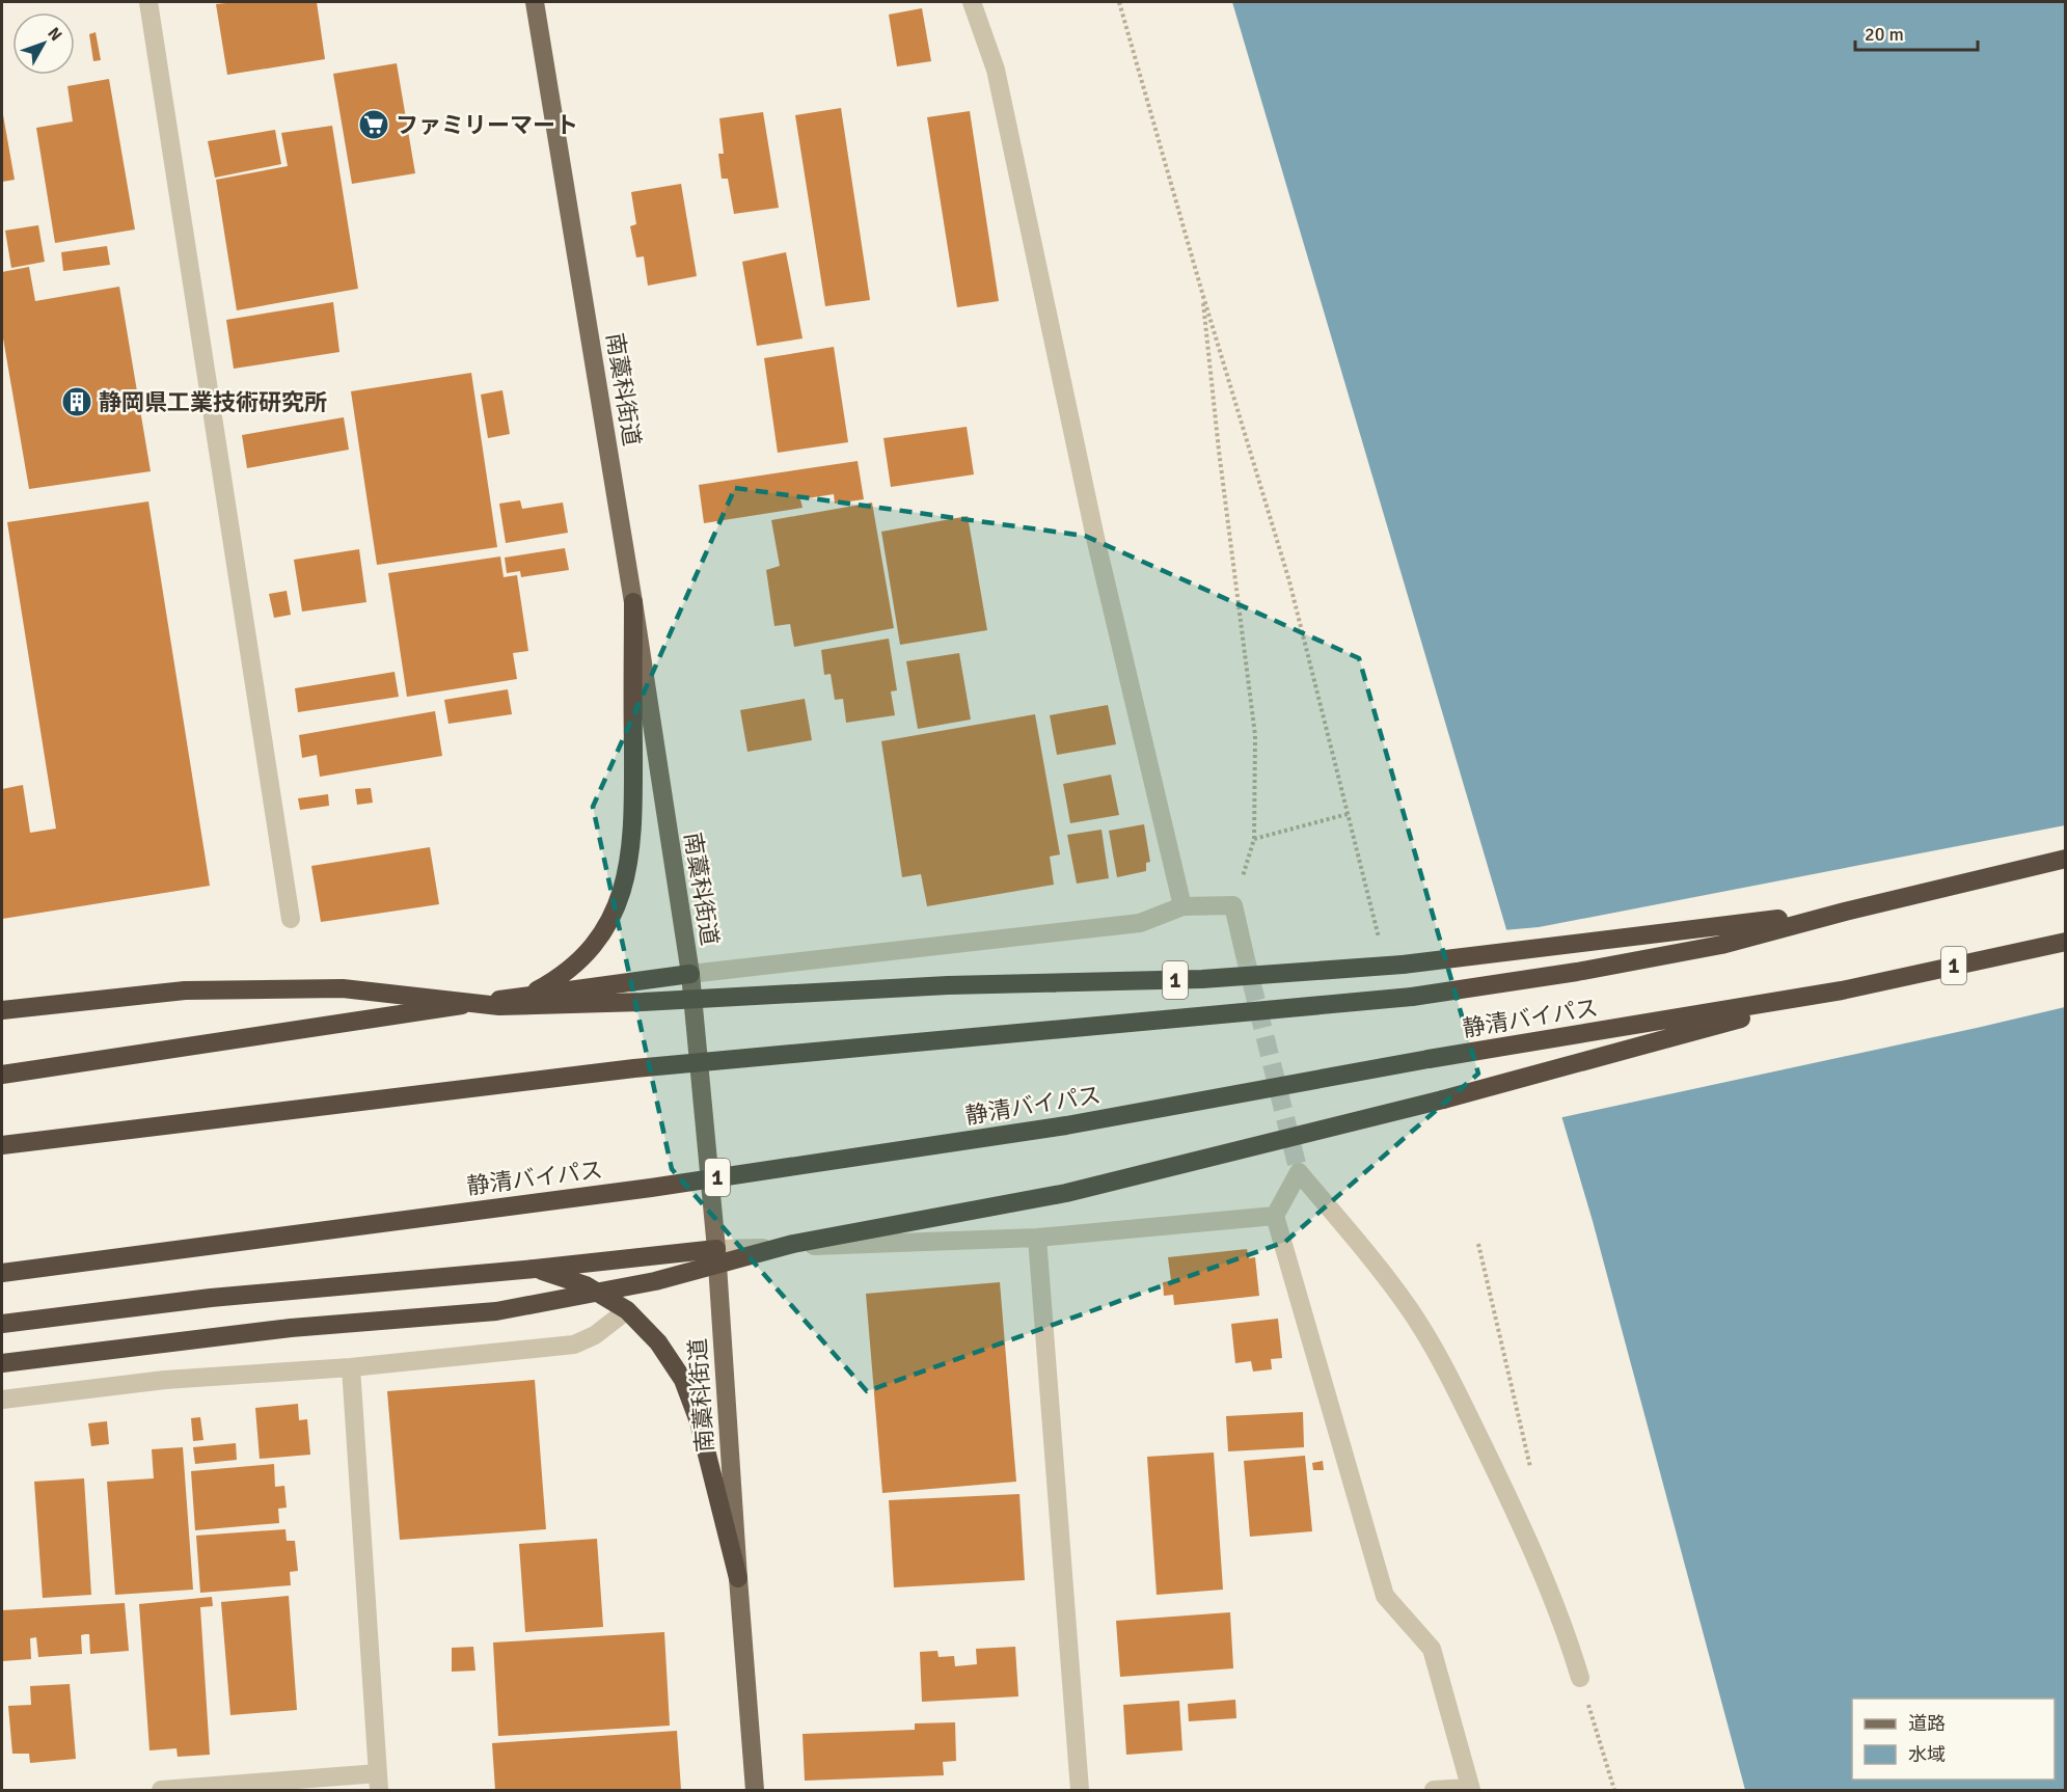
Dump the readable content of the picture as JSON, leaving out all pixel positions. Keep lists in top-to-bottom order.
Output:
{
  "streets": {
    "highway": ["1", "静清バイパス"],
    "main road": ["南藁科街道"]
  },
  "crossings": [
    ["1", "静清バイパス"]
  ],
  "places": {
    "supermarket": ["ファミリーマート"],
    "building": ["静岡県工業技術研究所"]
  },
  "legend": ["道路", "水域"],
  "scale_bar": "20 m",
  "north": "top right"
}
